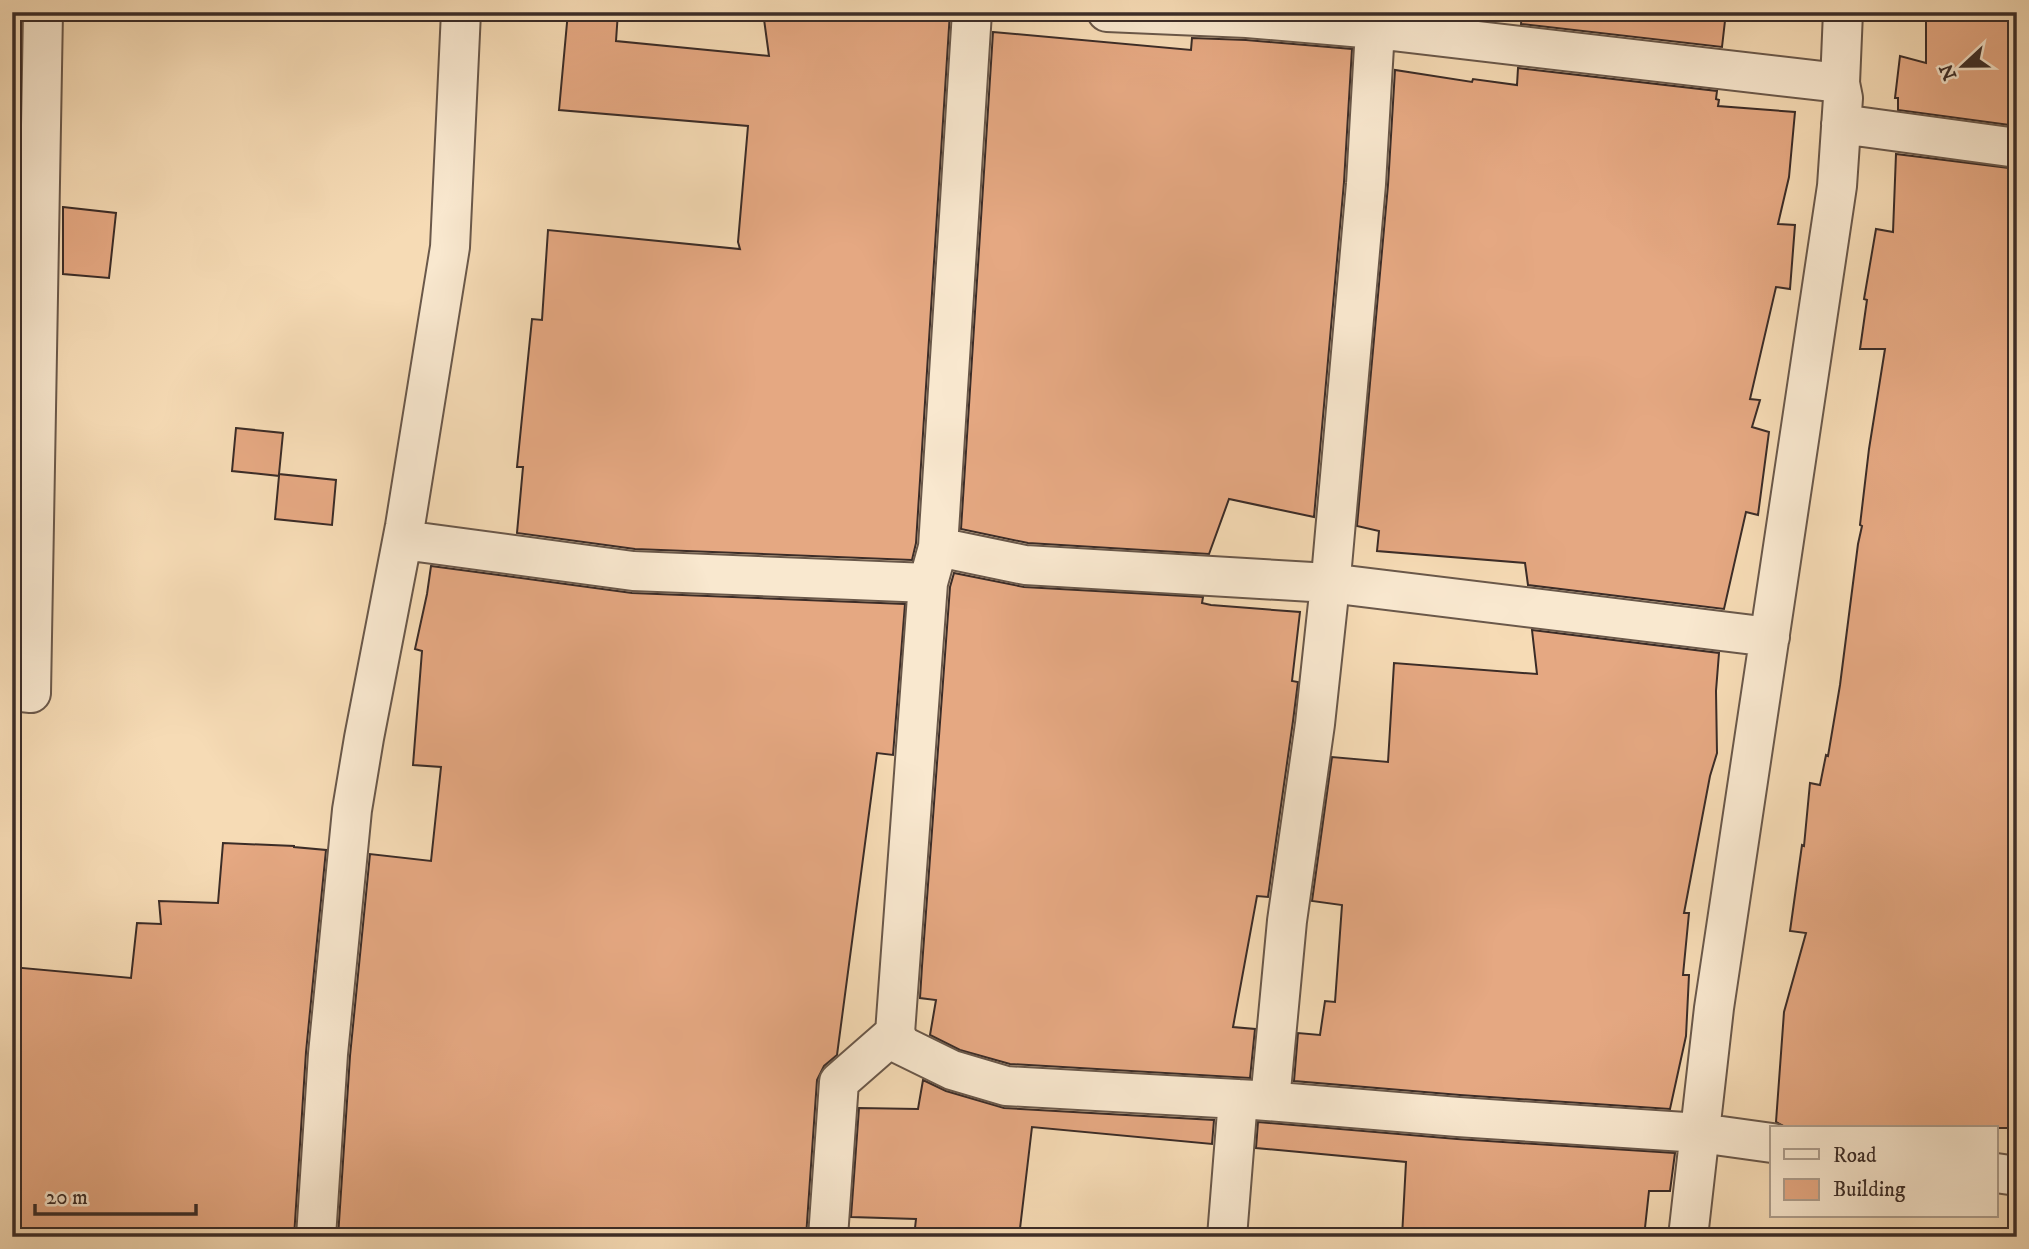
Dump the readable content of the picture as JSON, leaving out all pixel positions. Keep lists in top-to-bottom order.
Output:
{
  "legend": ["Road", "Building"],
  "scale_bar": "20 m",
  "north": "left"
}
